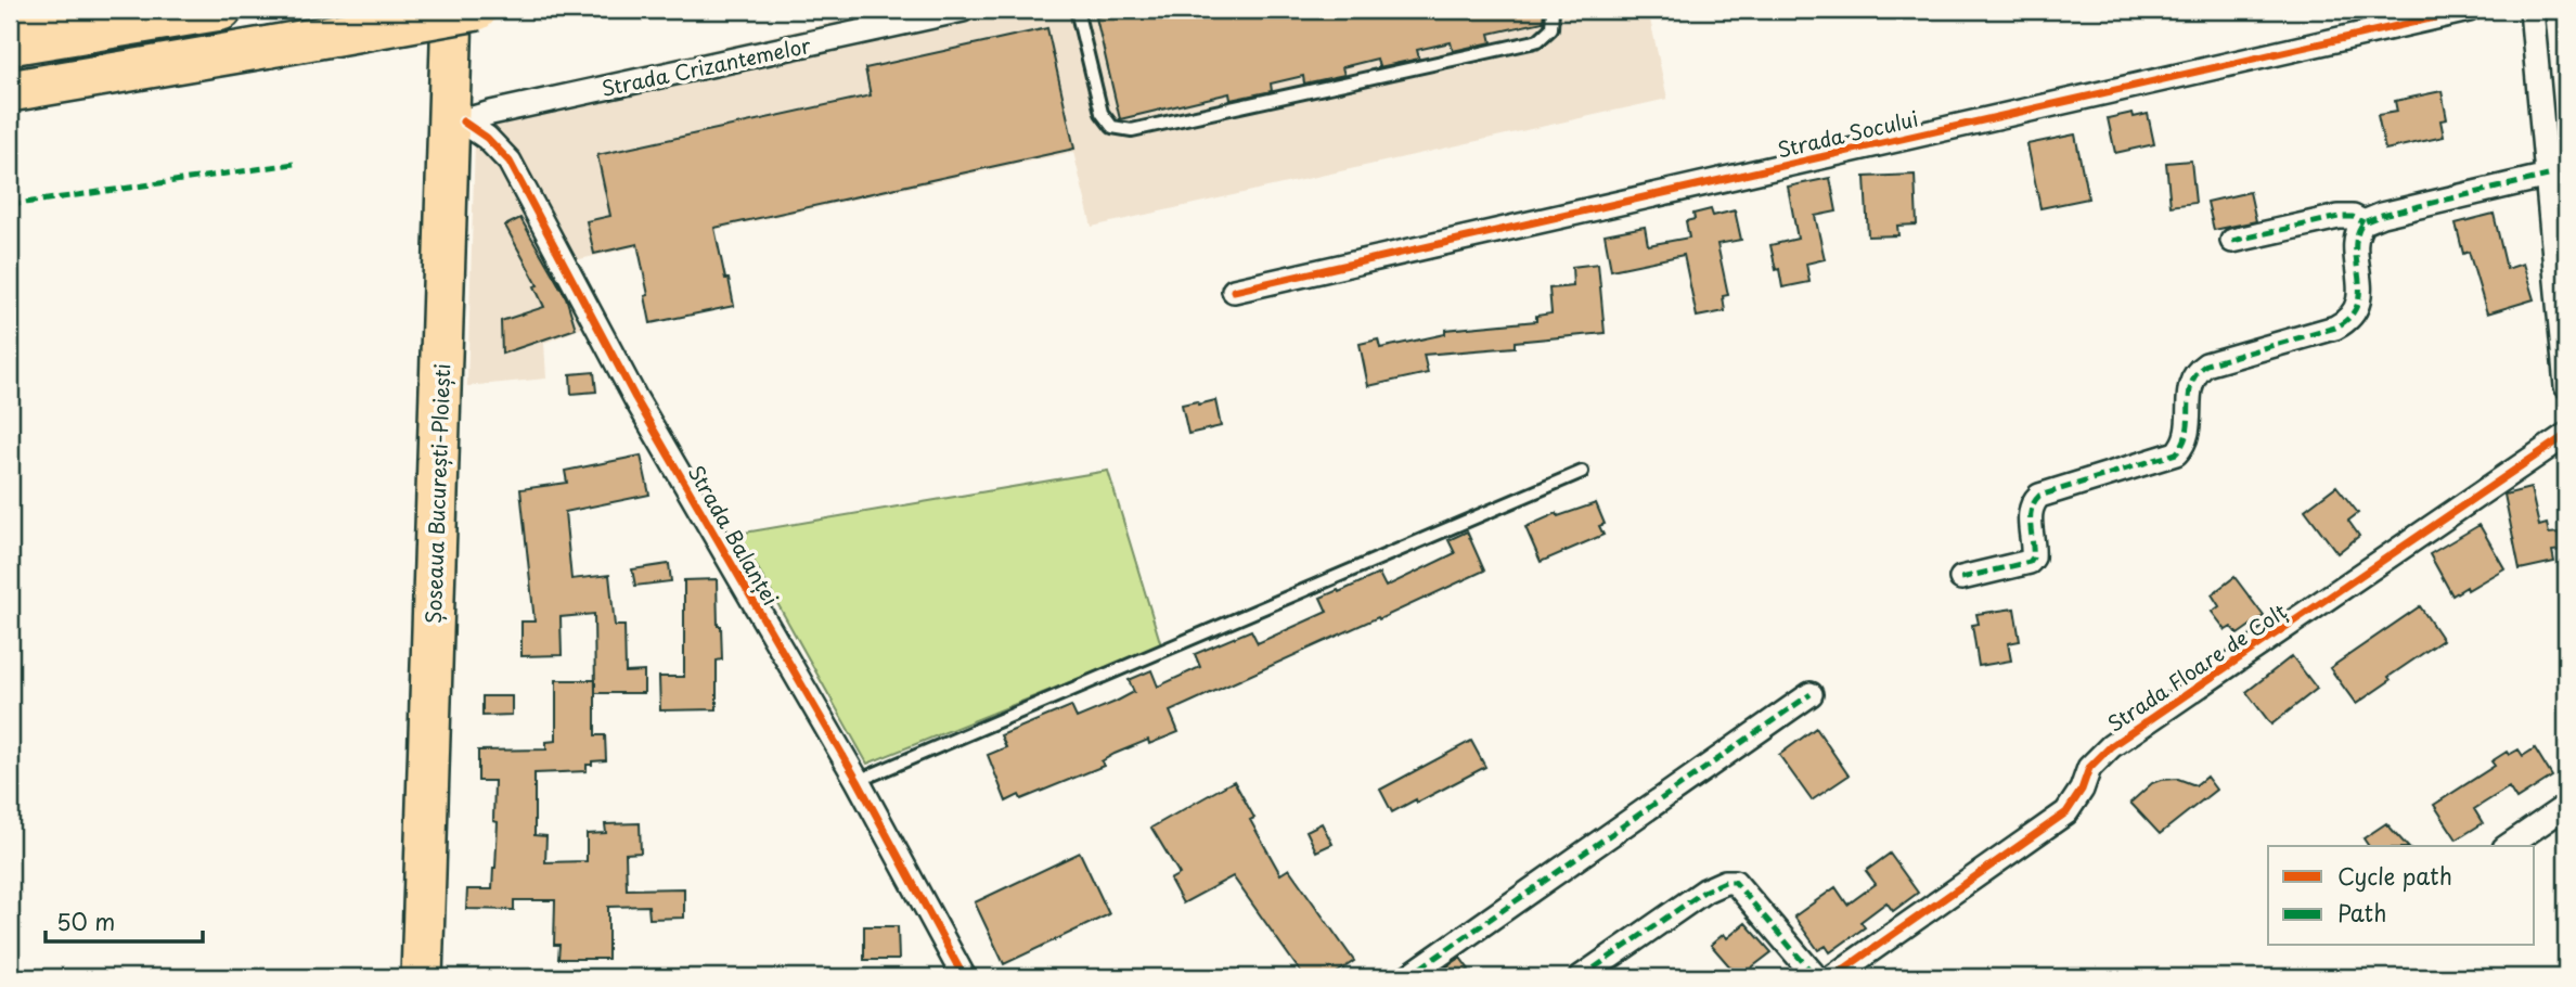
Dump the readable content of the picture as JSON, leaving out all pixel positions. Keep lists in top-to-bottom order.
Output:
{
  "streets": {
    "highway": ["Șoseaua București-Ploiești"],
    "street": [
      "Strada Crizantemelor",
      "Strada Socului",
      "Strada Balanței",
      "Strada Floare de Colț"
    ]
  },
  "crossings": [
    ["Strada Crizantemelor", "Șoseaua București-Ploiești"],
    ["Strada Crizantemelor", "Strada Balanței"],
    ["Șoseaua București-Ploiești", "Strada Balanței"]
  ],
  "legend": ["Cycle path", "Path"],
  "scale_bar": "50 m"
}
